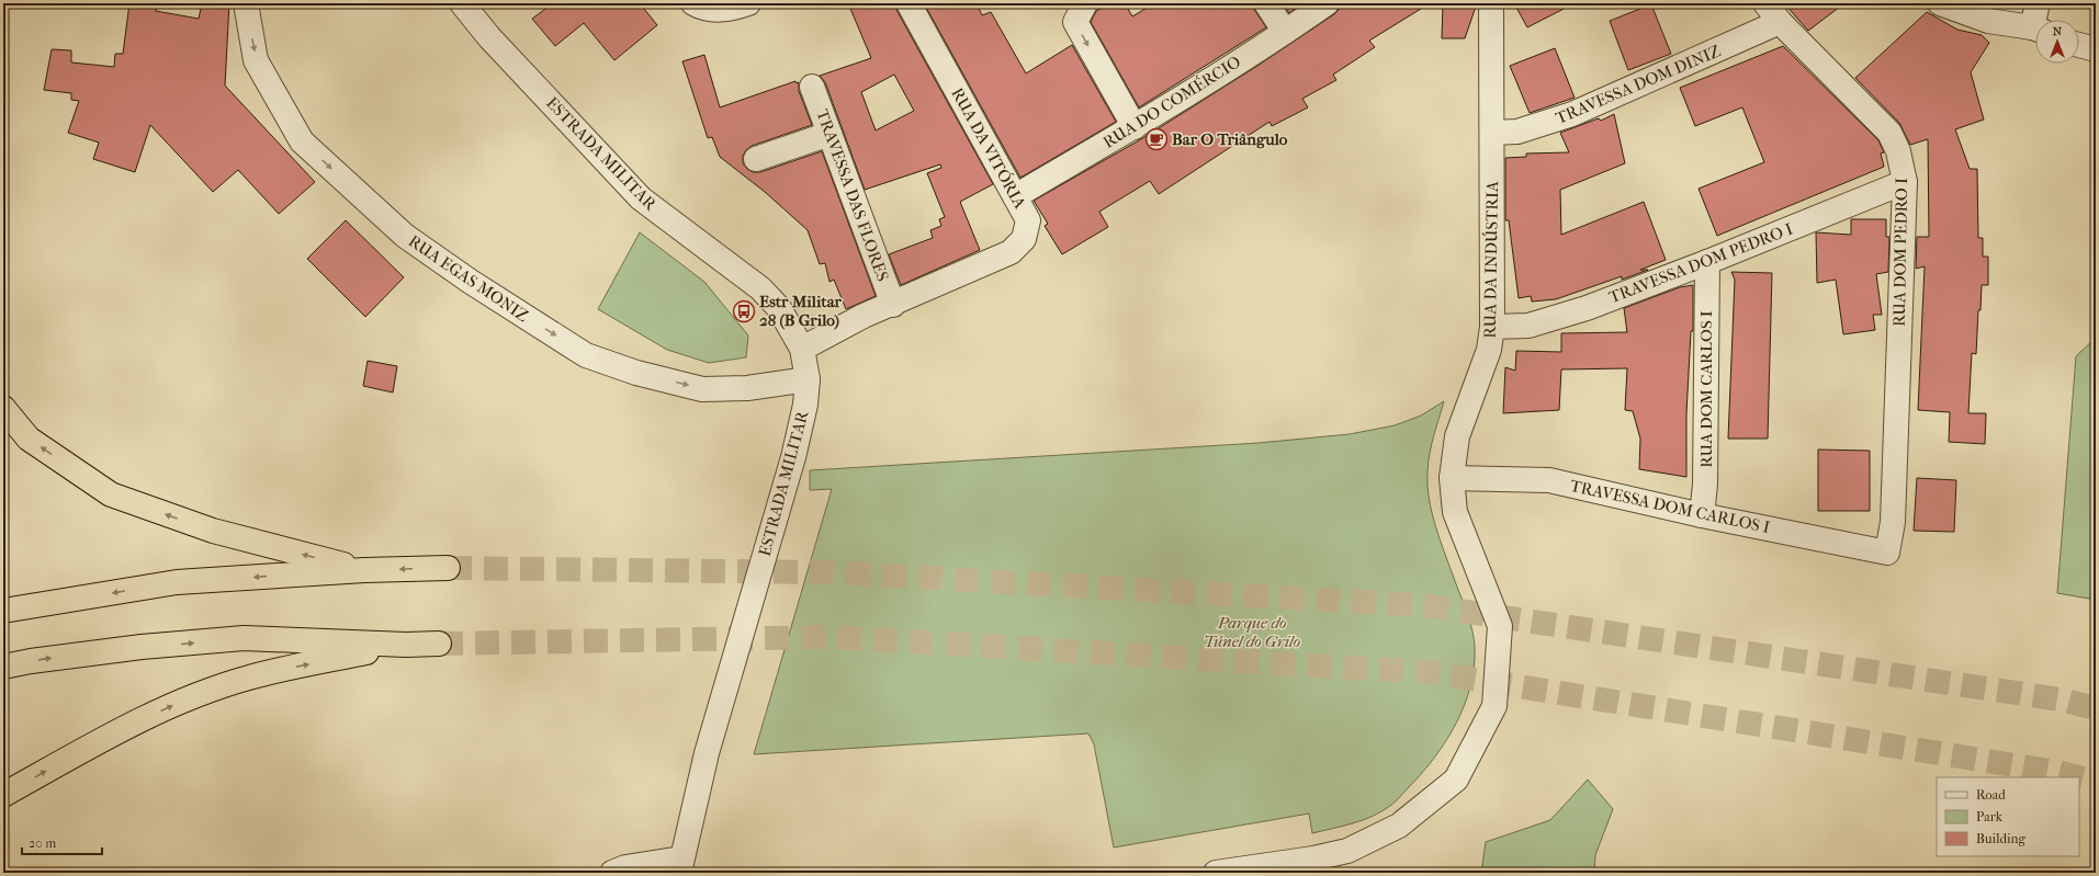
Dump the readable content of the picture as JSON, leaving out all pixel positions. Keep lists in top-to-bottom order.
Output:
{
  "streets": {
    "street": [
      "TRAVESSA DOM DINIZ",
      "RUA DO COMÉRCIO",
      "RUA DA VITÓRIA",
      "ESTRADA MILITAR",
      "TRAVESSA DAS FLORES",
      "RUA DOM PEDRO I",
      "RUA DA INDÚSTRIA",
      "TRAVESSA DOM PEDRO I",
      "RUA EGAS MONIZ",
      "RUA DOM CARLOS I",
      "TRAVESSA DOM CARLOS I"
    ]
  },
  "crossings": [
    ["TRAVESSA DOM DINIZ", "RUA DOM PEDRO I"],
    ["TRAVESSA DOM DINIZ", "RUA DA INDÚSTRIA"],
    ["RUA DO COMÉRCIO", "RUA DA VITÓRIA"],
    ["RUA DA VITÓRIA", "ESTRADA MILITAR"],
    ["RUA DA VITÓRIA", "TRAVESSA DAS FLORES"],
    ["ESTRADA MILITAR", "RUA EGAS MONIZ"],
    ["RUA DOM PEDRO I", "TRAVESSA DOM PEDRO I"],
    ["RUA DOM PEDRO I", "TRAVESSA DOM CARLOS I"],
    ["RUA DA INDÚSTRIA", "TRAVESSA DOM PEDRO I"],
    ["RUA DA INDÚSTRIA", "TRAVESSA DOM CARLOS I"],
    ["TRAVESSA DOM PEDRO I", "RUA DOM CARLOS I"],
    ["RUA DOM CARLOS I", "TRAVESSA DOM CARLOS I"]
  ],
  "one_way": ["RUA EGAS MONIZ"],
  "parks": ["Parque do Túnel do Grilo"],
  "places": {
    "cafe": ["Bar O Triângulo"],
    "bus stop": ["Estr Militar 28 (B Grilo)"]
  },
  "legend": ["Road", "Park", "Building"],
  "scale_bar": "20 m",
  "north": "top"
}
